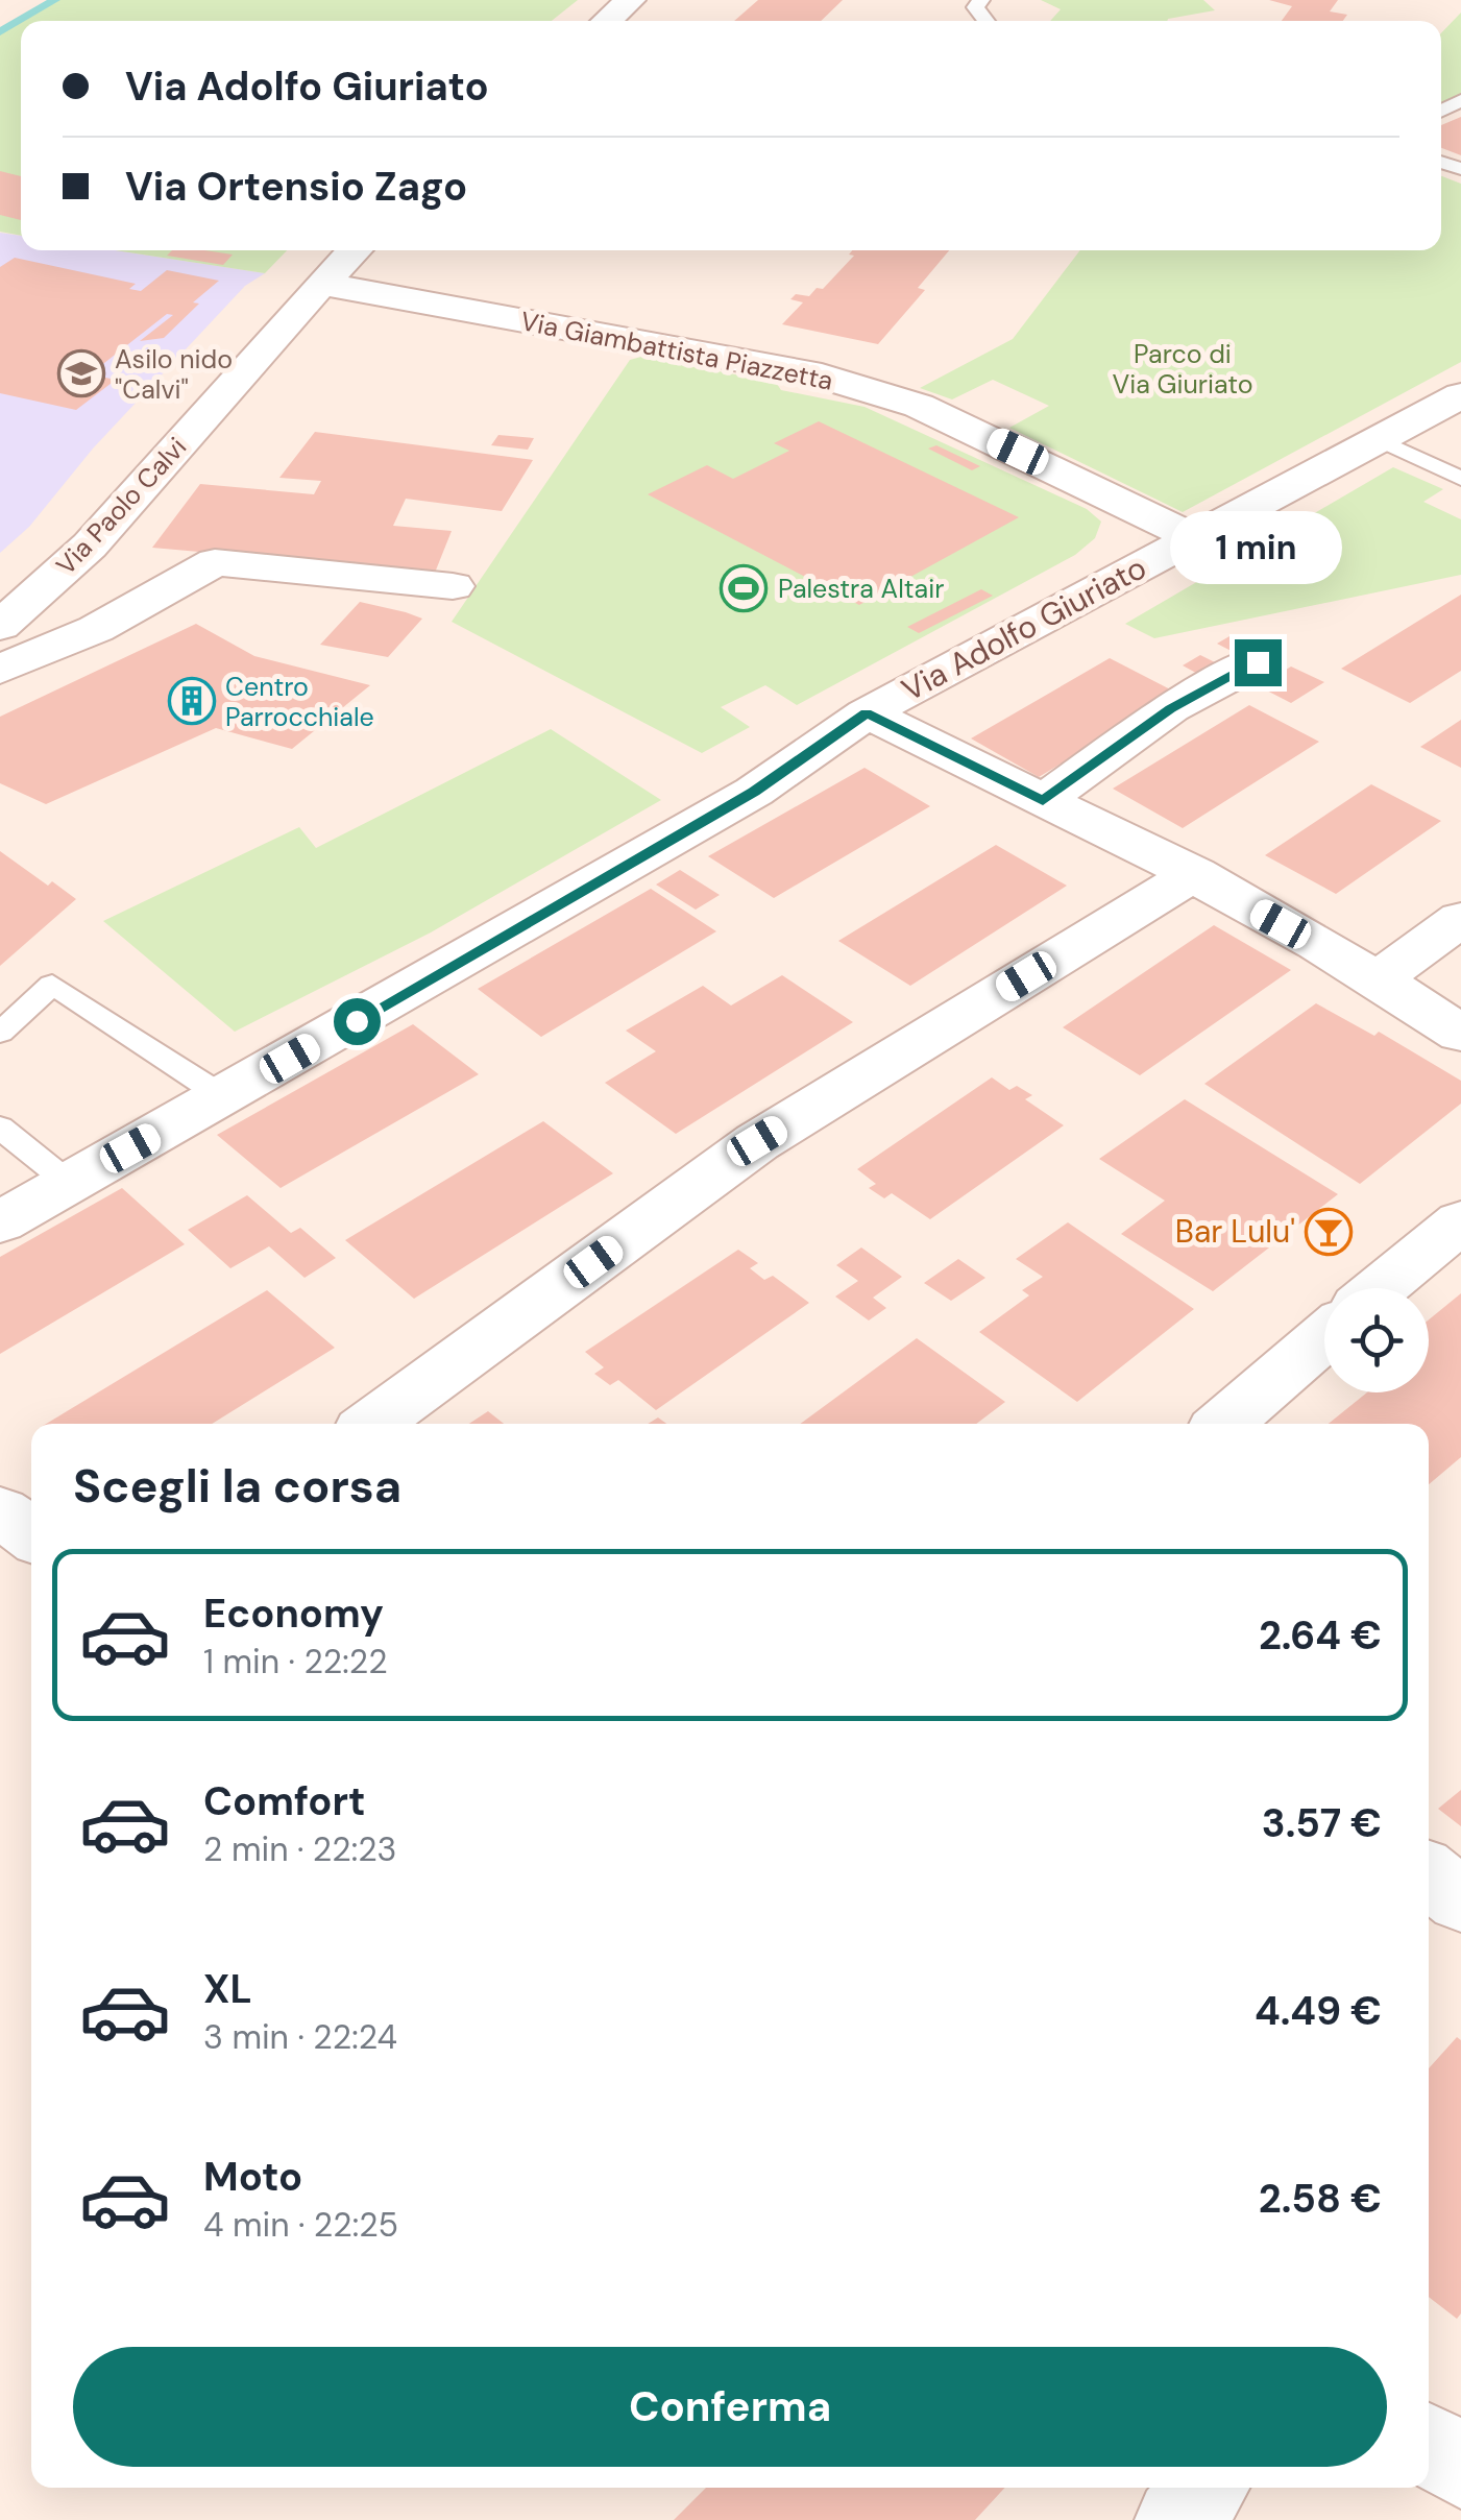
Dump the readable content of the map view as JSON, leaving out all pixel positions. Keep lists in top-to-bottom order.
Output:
{
  "streets": {
    "street": ["Via Giambattista Piazzetta", "Via Paolo Calvi", "Via Adolfo Giuriato"]
  },
  "crossings": [
    ["Via Giambattista Piazzetta", "Via Paolo Calvi"],
    ["Via Giambattista Piazzetta", "Via Adolfo Giuriato"]
  ],
  "parks": ["Parco di Via Giuriato"],
  "places": {
    "school or university": ["Asilo nido \"Calvi\""],
    "sports": ["Palestra Altair"],
    "building": ["Centro Parrocchiale"],
    "bar": ["Bar Lulu'"]
  },
  "page": {
    "banner": ["Via Adolfo Giuriato", "Via Ortensio Zago"],
    "bubble": "1 min",
    "heading": "Scegli la corsa",
    "list": [
      {
        "name": "Economy",
        "note": "1 min · 22:22",
        "value": "2.64 €"
      },
      {
        "name": "Comfort",
        "note": "2 min · 22:23",
        "value": "3.57 €"
      },
      {
        "name": "XL",
        "note": "3 min · 22:24",
        "value": "4.49 €"
      },
      {
        "name": "Moto",
        "note": "4 min · 22:25",
        "value": "2.58 €"
      }
    ],
    "buttons": "Conferma"
  }
}
